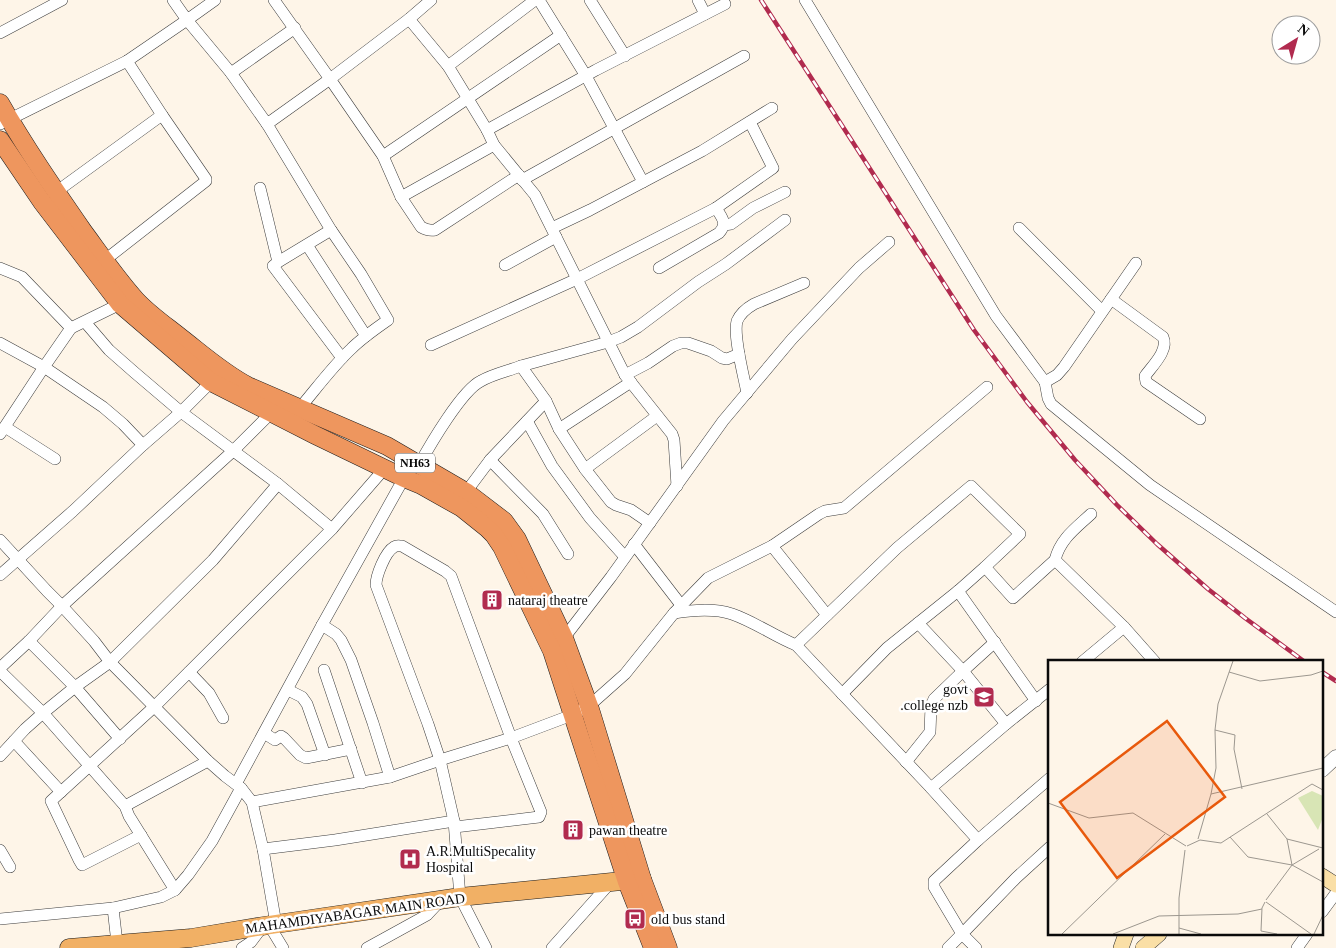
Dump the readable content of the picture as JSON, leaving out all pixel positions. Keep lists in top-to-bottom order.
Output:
{
  "streets": {
    "highway": ["NH63"],
    "main road": ["MAHAMDIYABAGAR MAIN ROAD"]
  },
  "crossings": [
    ["NH63", "MAHAMDIYABAGAR MAIN ROAD"]
  ],
  "places": {
    "building": ["nataraj theatre", "pawan theatre"],
    "school or university": ["govt .college nzb"],
    "hospital": ["A.R.MultiSpecality Hospital"],
    "bus stop": ["old bus stand"]
  },
  "north": "top right"
}
